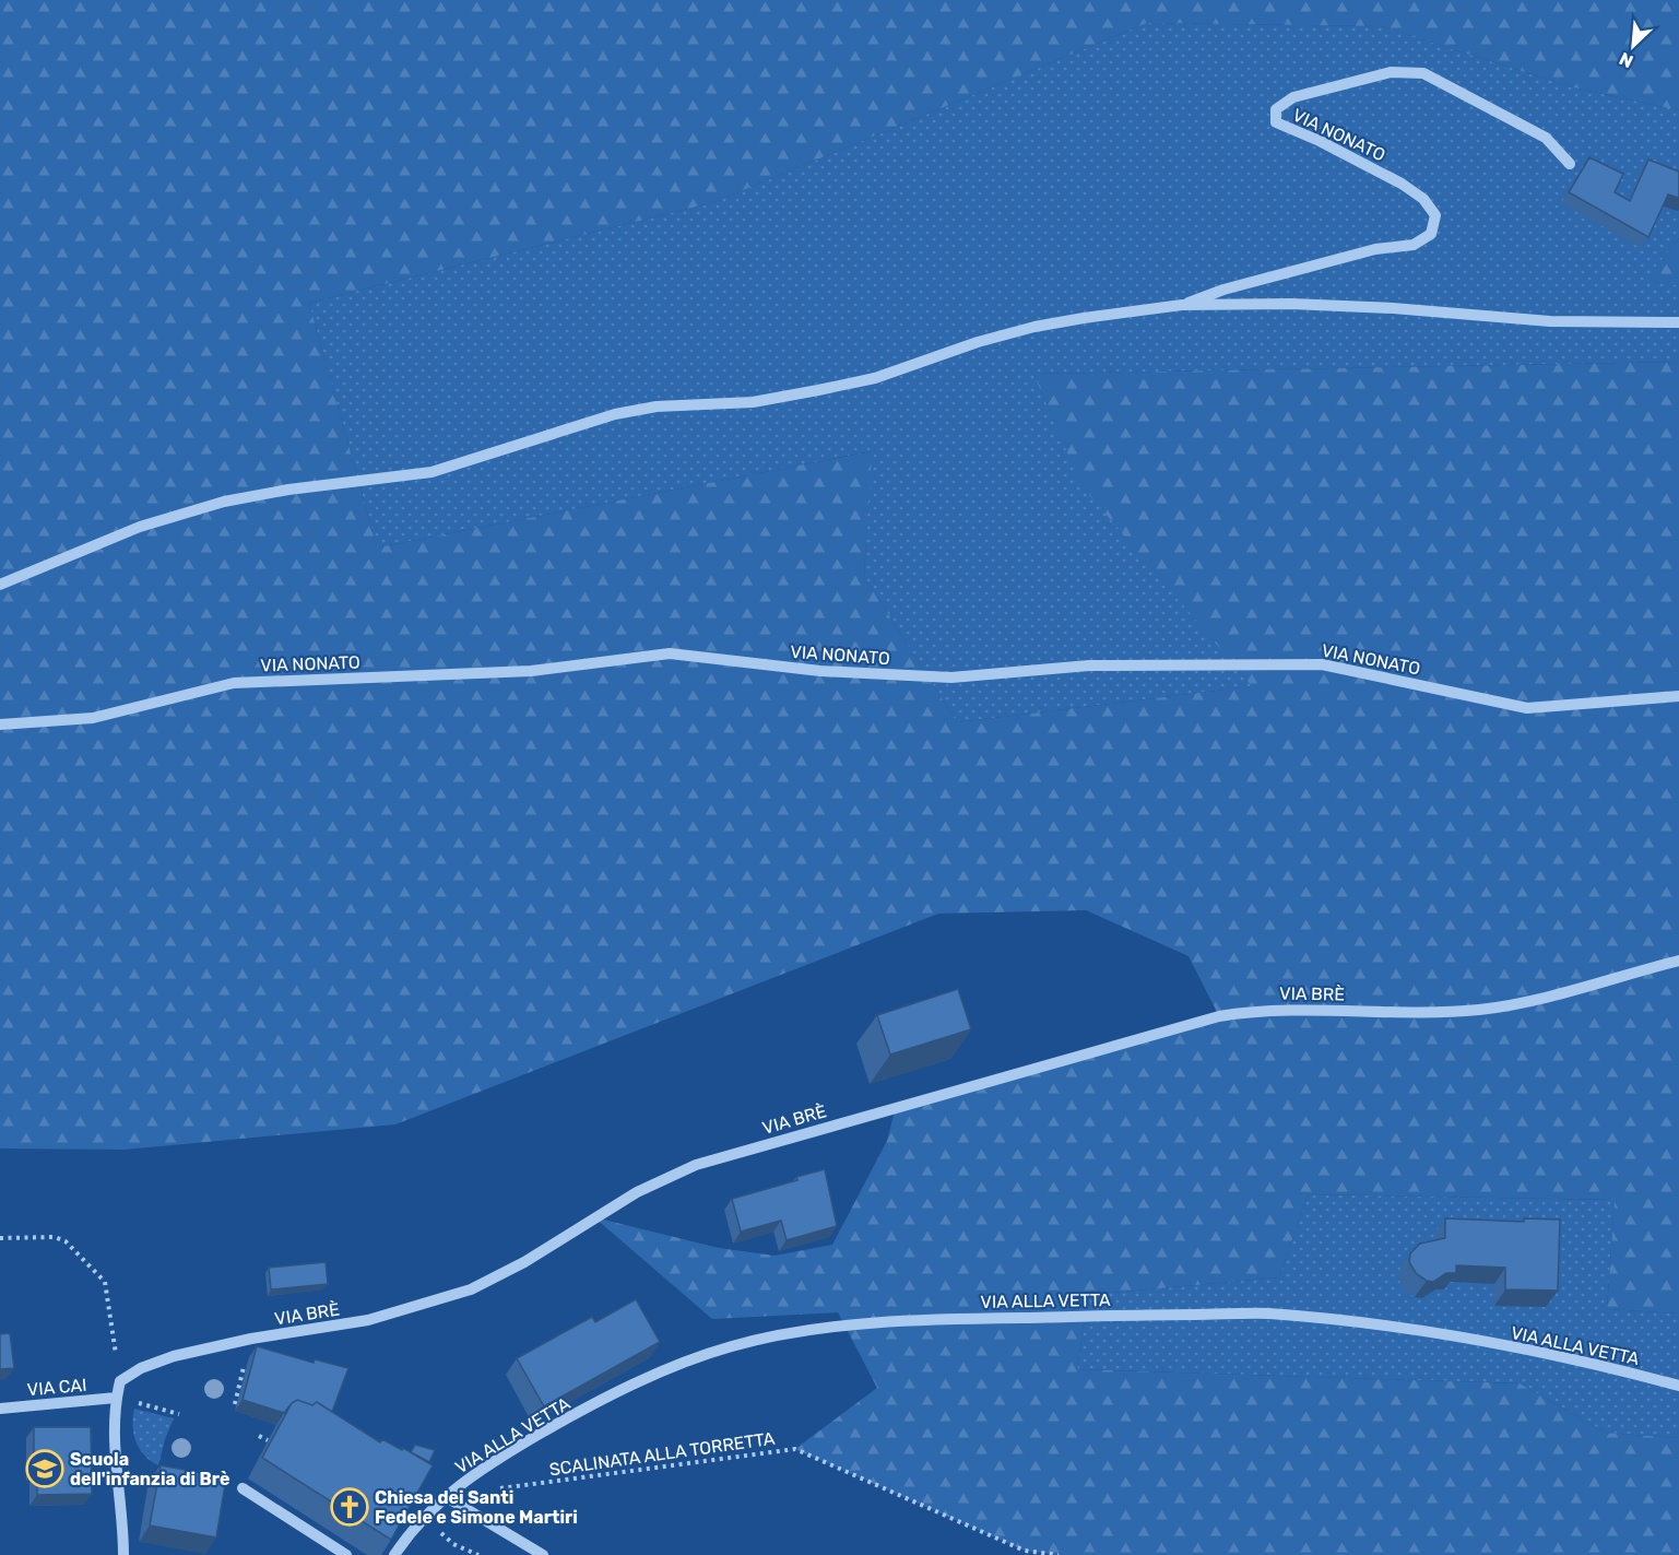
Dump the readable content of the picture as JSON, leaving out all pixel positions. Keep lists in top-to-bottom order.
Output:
{
  "streets": {
    "street": [
      "VIA NONATO",
      "VIA BRÈ",
      "VIA ALLA VETTA",
      "VIA CAI"
    ],
    "path": ["SCALINATA ALLA TORRETTA"]
  },
  "places": {
    "school or university": ["Scuola dell'infanzia di Brè"],
    "church": ["Chiesa dei Santi Fedele e Simone Martiri"]
  },
  "north": "bottom left"
}
